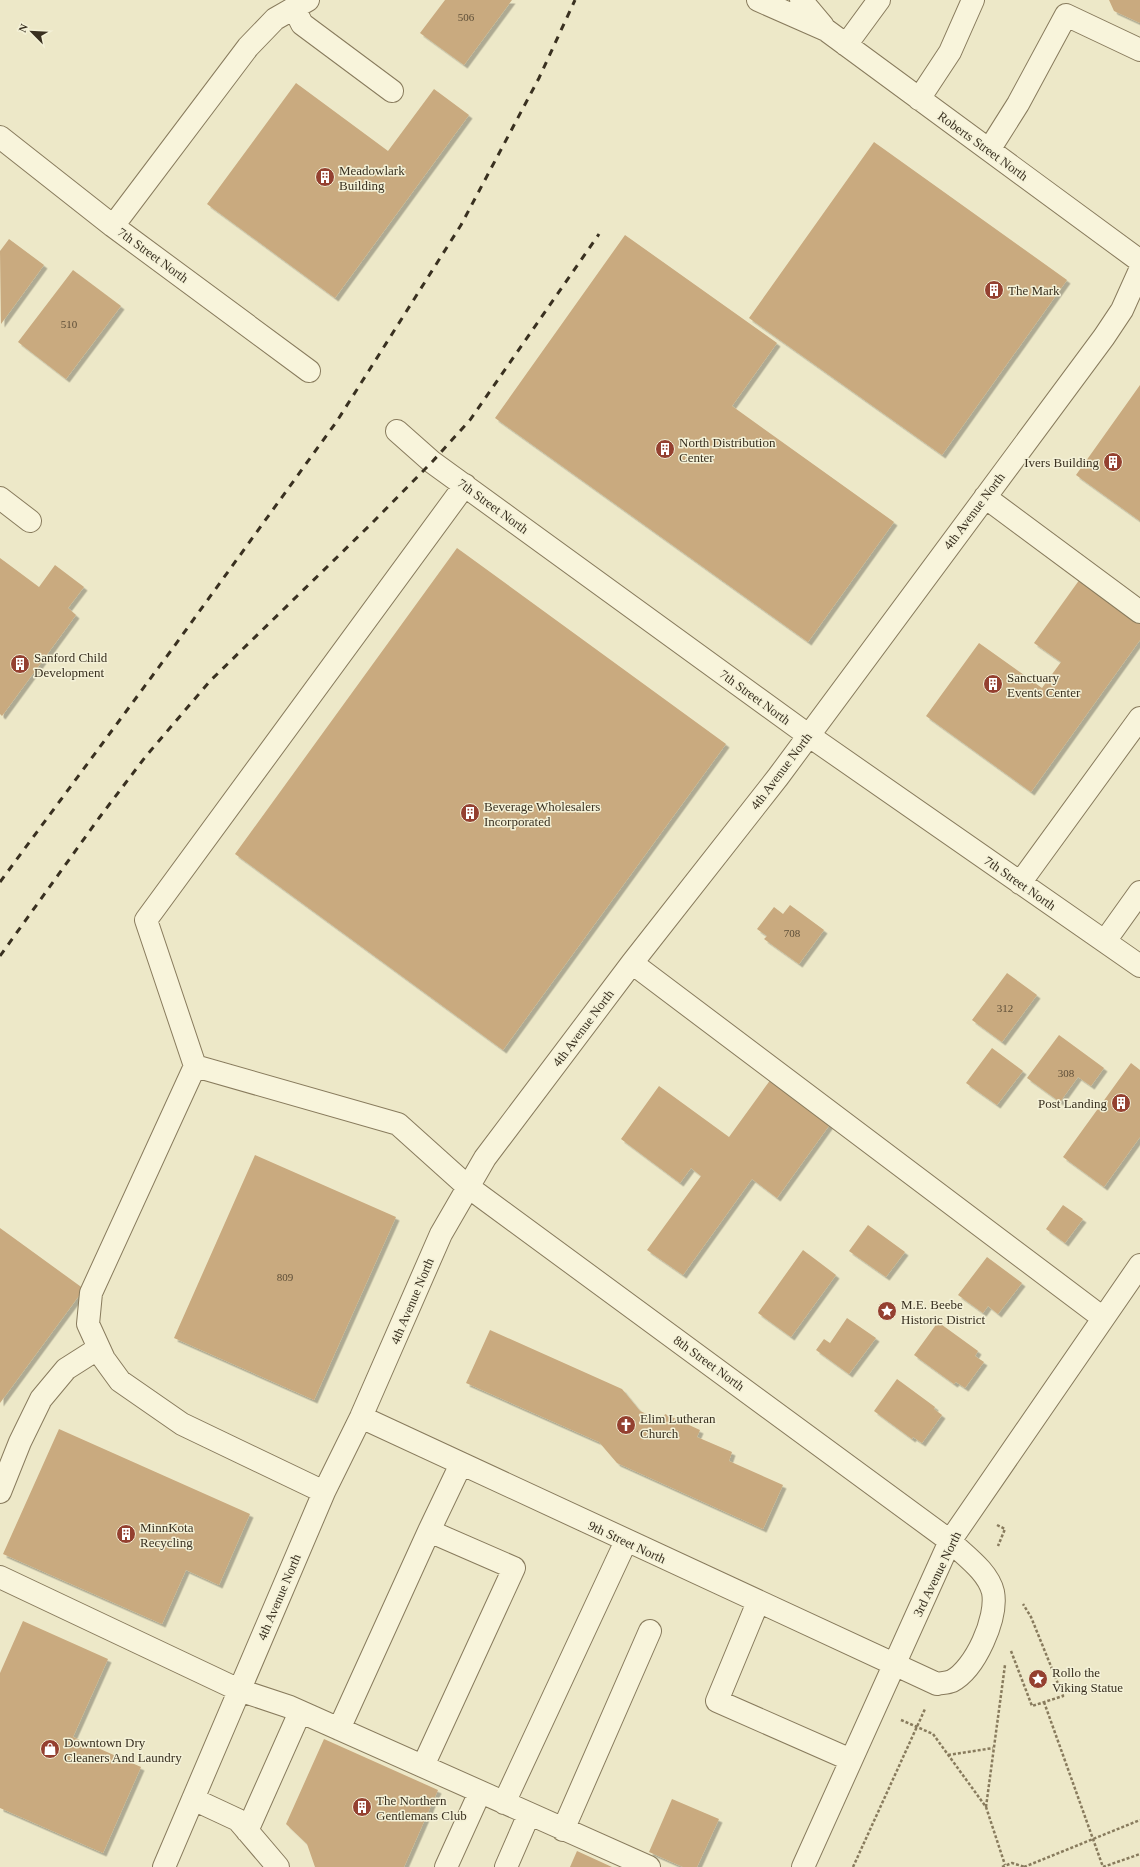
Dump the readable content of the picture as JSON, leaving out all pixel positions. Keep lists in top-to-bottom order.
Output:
{
  "streets": {
    "street": [
      "Roberts Street North",
      "7th Street North",
      "4th Avenue North",
      "8th Street North",
      "9th Street North",
      "3rd Avenue North"
    ]
  },
  "crossings": [
    ["7th Street North", "4th Avenue North"],
    ["4th Avenue North", "8th Street North"],
    ["4th Avenue North", "9th Street North"],
    ["8th Street North", "9th Street North"],
    ["8th Street North", "3rd Avenue North"],
    ["9th Street North", "3rd Avenue North"]
  ],
  "places": {
    "building": [
      "Meadowlark Building",
      "The Mark",
      "North Distribution Center",
      "Ivers Building",
      "Sanford Child Development",
      "Sanctuary Events Center",
      "Beverage Wholesalers Incorporated",
      "Post Landing",
      "MinnKota Recycling",
      "The Northern Gentlemans Club"
    ],
    "place": ["M.E. Beebe Historic District", "Rollo the Viking Statue"],
    "church": ["Elim Lutheran Church"],
    "shop": ["Downtown Dry Cleaners And Laundry"]
  },
  "house_numbers": [
    "506",
    "510",
    "708",
    "312",
    "308",
    "809"
  ],
  "north": "top left"
}
